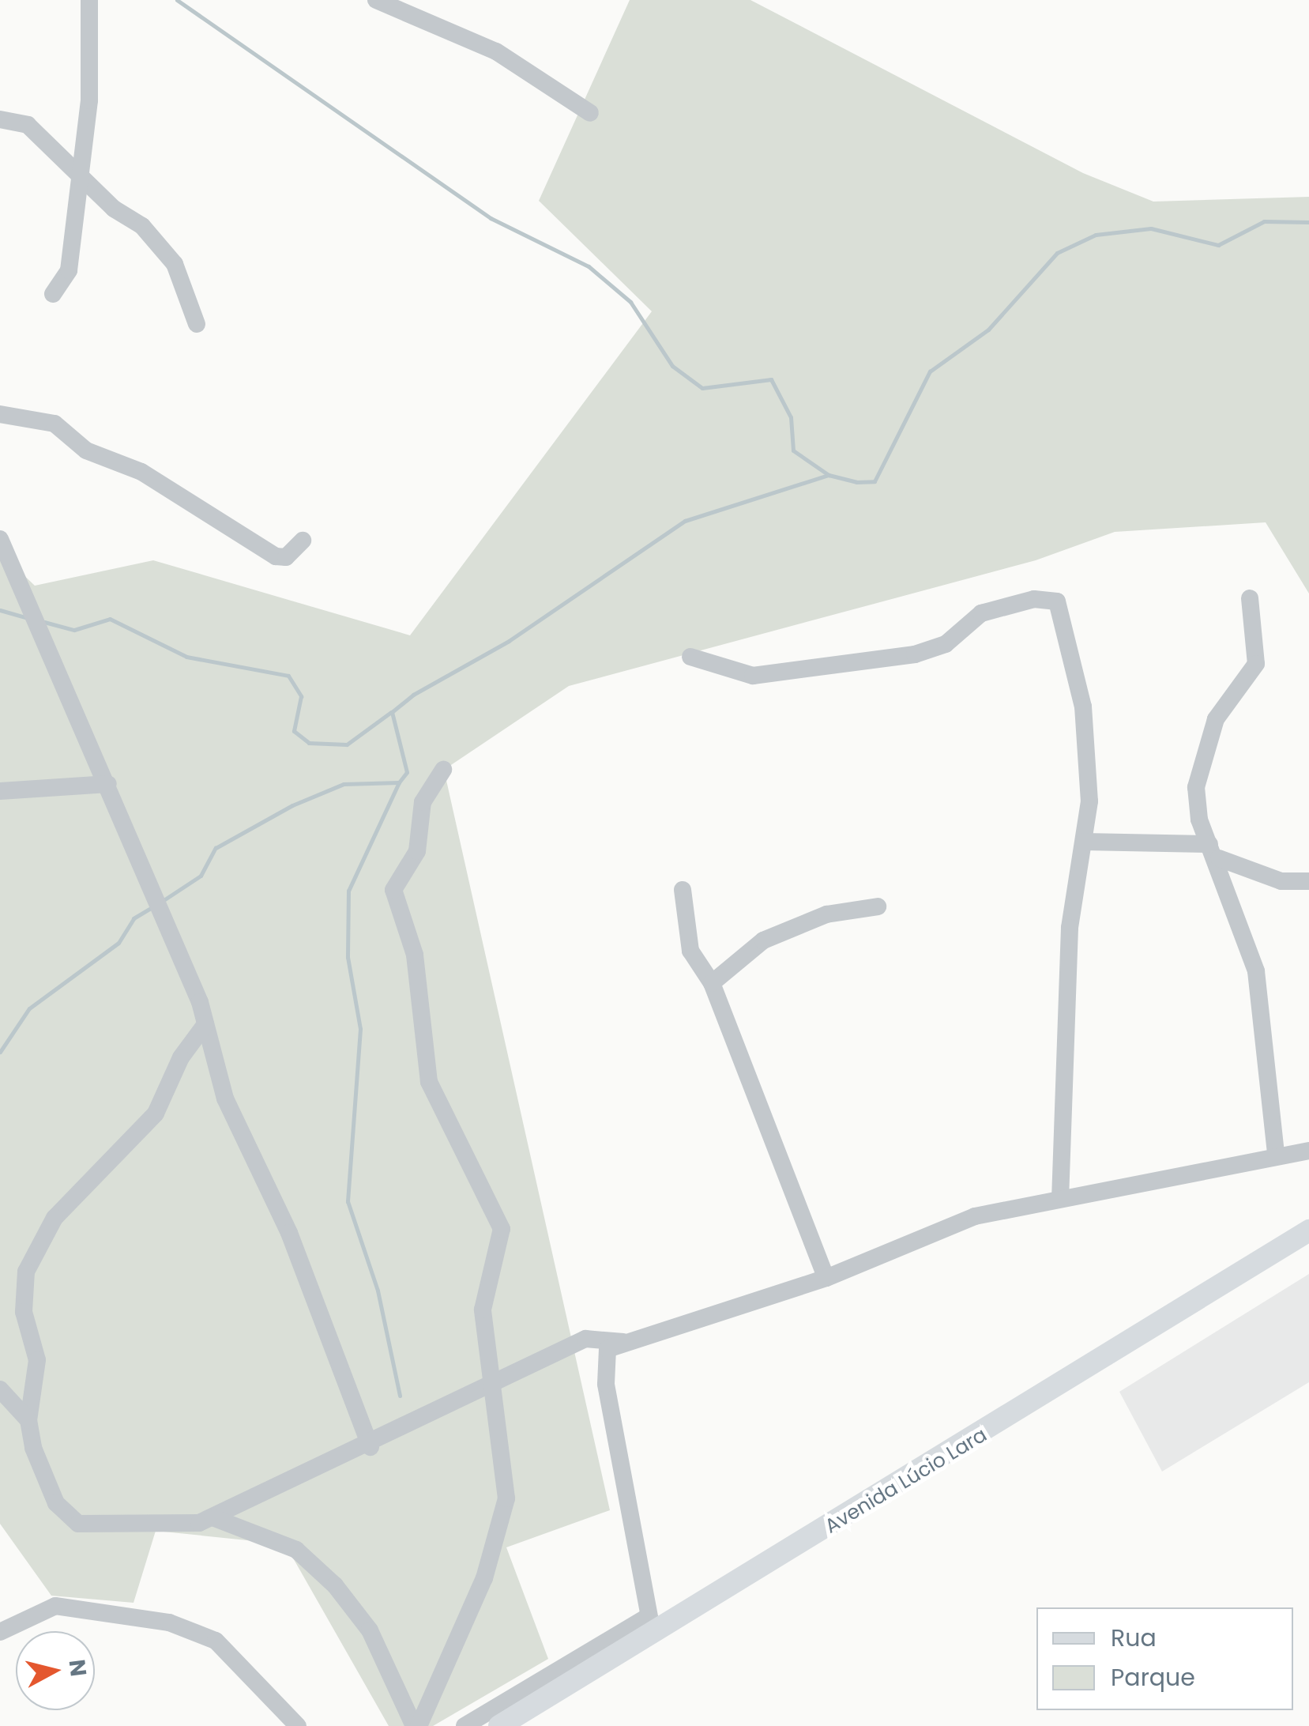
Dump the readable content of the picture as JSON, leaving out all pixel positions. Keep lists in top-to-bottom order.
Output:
{
  "streets": {
    "main road": ["Avenida Lúcio Lara"]
  },
  "legend": ["Rua", "Parque"],
  "north": "right"
}
